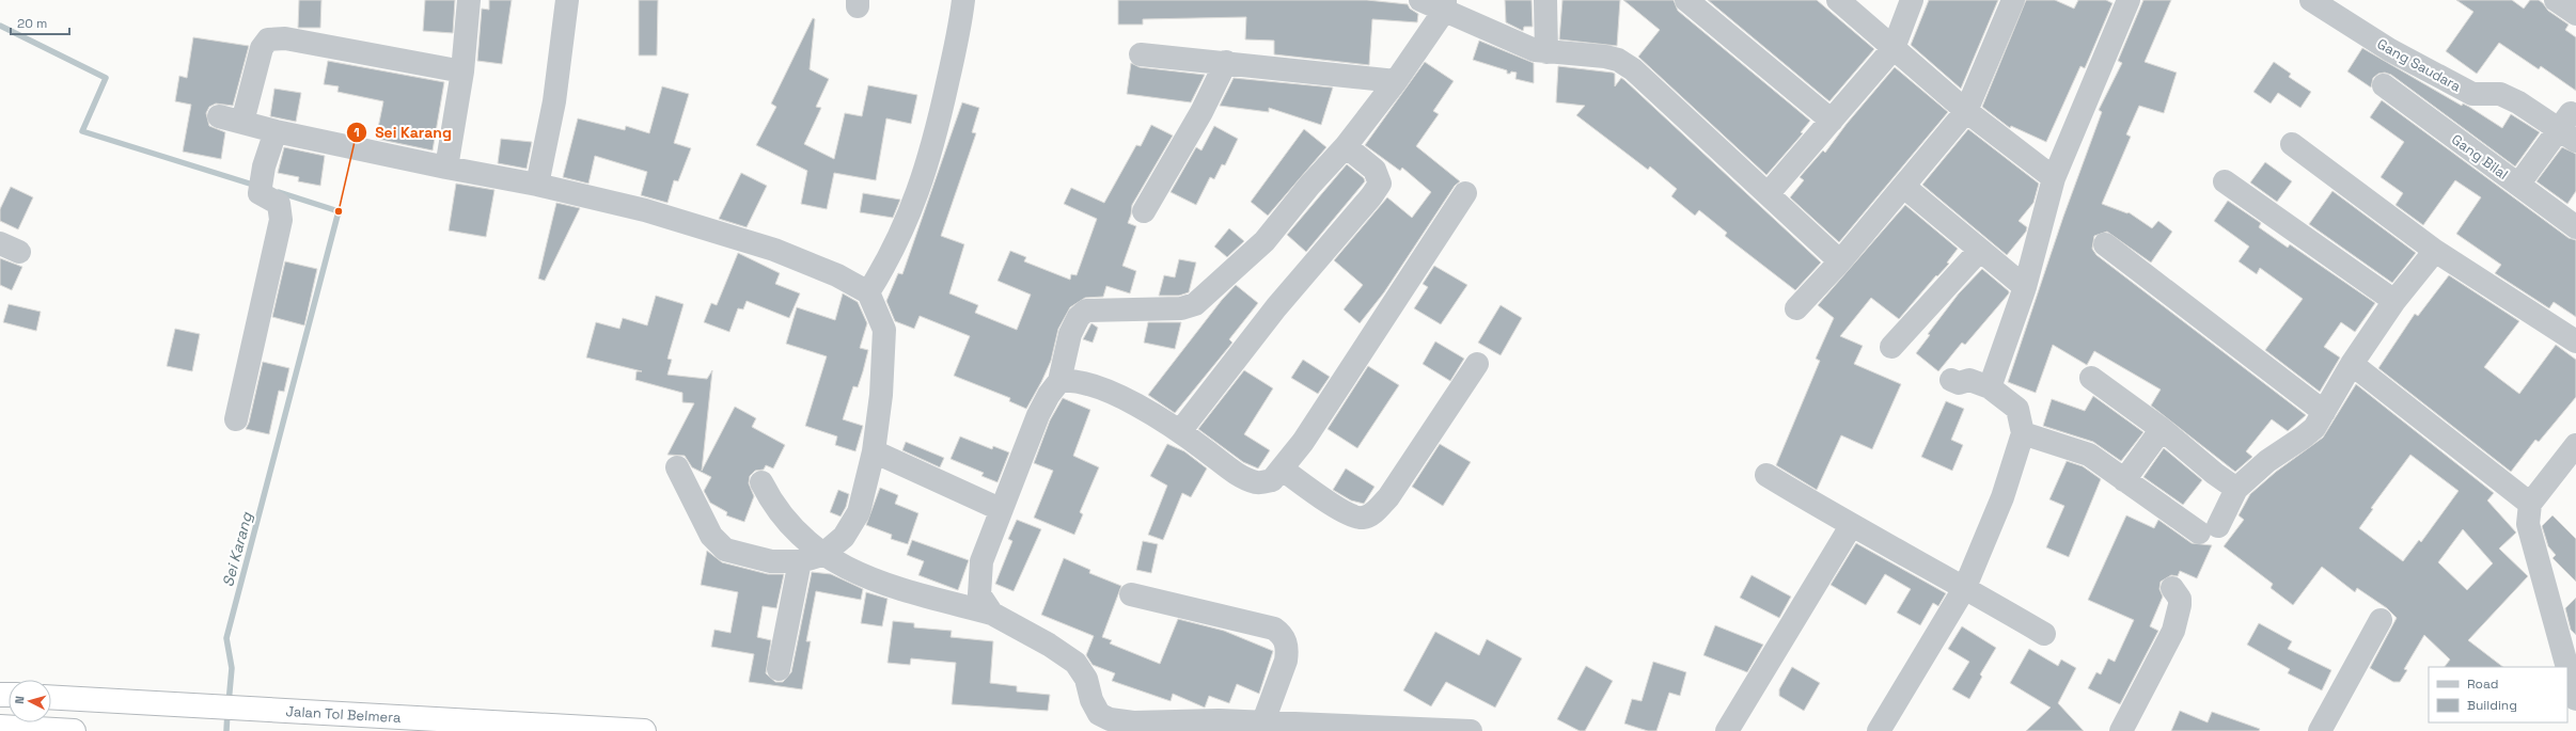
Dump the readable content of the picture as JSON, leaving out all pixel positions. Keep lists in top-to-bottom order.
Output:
{
  "streets": {
    "highway": ["Jalan Tol Belmera"],
    "street": ["Gang Saudara", "Gang Bilal"]
  },
  "water": ["Sei Karang"],
  "places": ["Sei Karang"],
  "legend": ["Road", "Building"],
  "scale_bar": "20 m",
  "north": "left"
}
